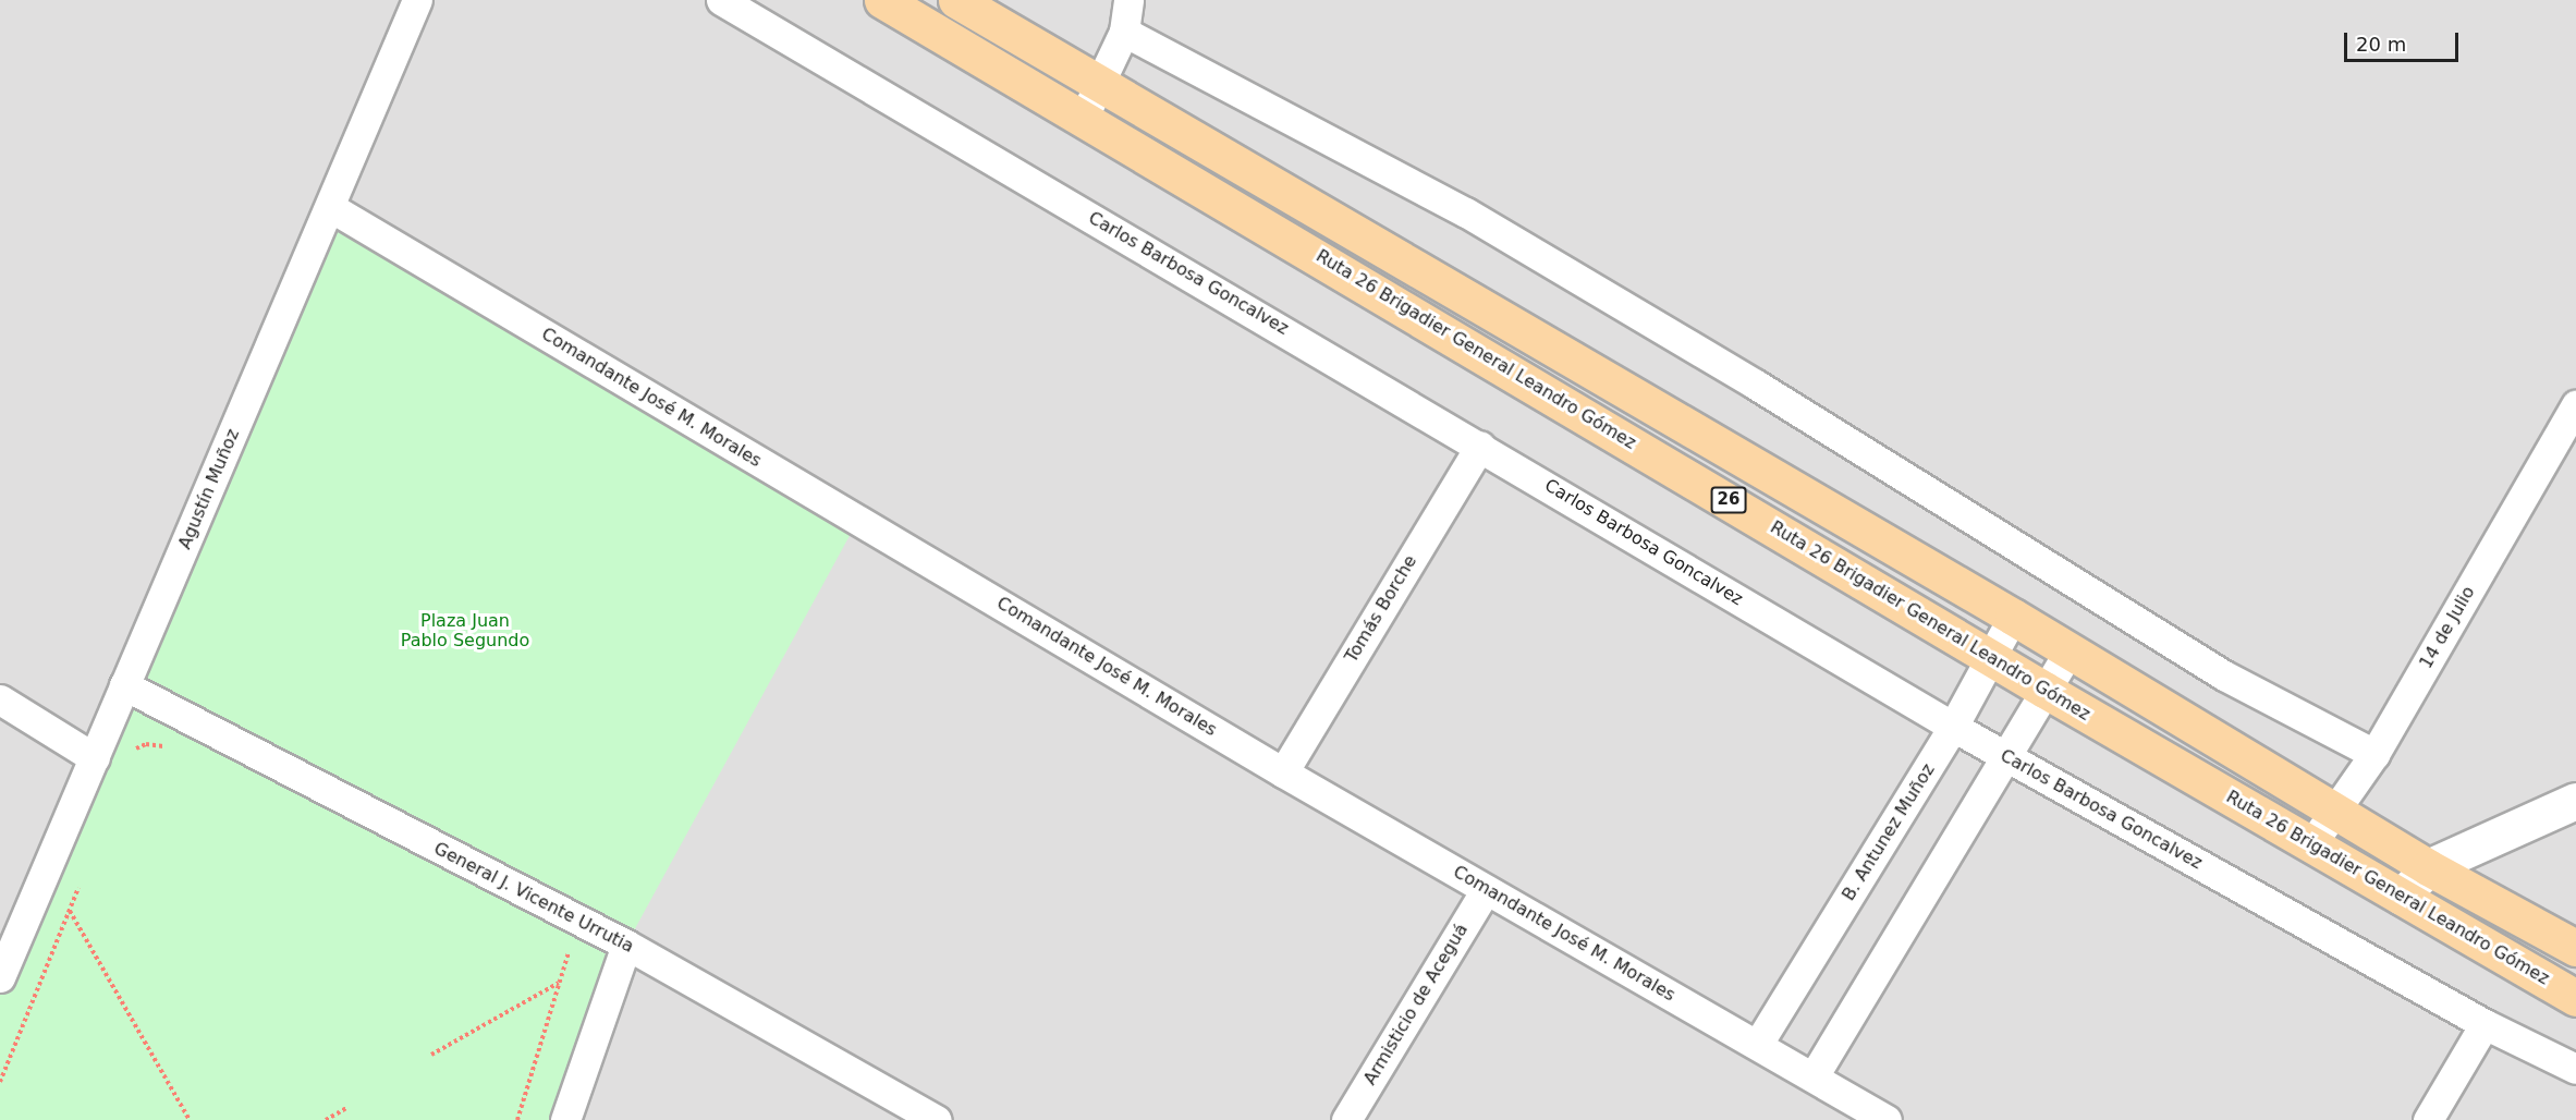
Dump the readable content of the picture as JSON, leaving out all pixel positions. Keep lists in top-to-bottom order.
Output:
{
  "streets": {
    "main road": ["Ruta 26 Brigadier General Leandro Gómez", "26"],
    "street": [
      "Carlos Barbosa Goncalvez",
      "Comandante José M. Morales",
      "Agustín Muñoz",
      "Tomás Borche",
      "14 de Julio",
      "B. Antunez Muñoz",
      "General J. Vicente Urrutia",
      "Armisticio de Aceguá"
    ]
  },
  "crossings": [
    ["Carlos Barbosa Goncalvez", "Tomás Borche"],
    ["Carlos Barbosa Goncalvez", "B. Antunez Muñoz"],
    ["Ruta 26 Brigadier General Leandro Gómez", "14 de Julio"],
    ["Ruta 26 Brigadier General Leandro Gómez", "B. Antunez Muñoz"],
    ["Comandante José M. Morales", "Agustín Muñoz"],
    ["Comandante José M. Morales", "Tomás Borche"],
    ["Comandante José M. Morales", "B. Antunez Muñoz"],
    ["Comandante José M. Morales", "Armisticio de Aceguá"],
    ["Agustín Muñoz", "General J. Vicente Urrutia"],
    ["26", "14 de Julio"],
    ["26", "B. Antunez Muñoz"]
  ],
  "parks": ["Plaza Juan Pablo Segundo"],
  "scale_bar": "20 m"
}
